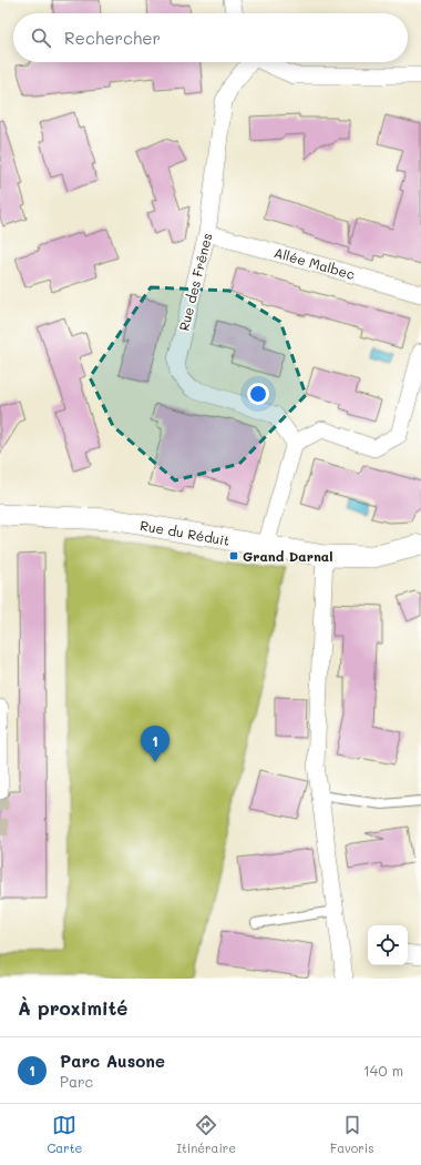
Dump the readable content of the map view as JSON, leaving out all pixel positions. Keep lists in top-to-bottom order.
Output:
{
  "streets": {
    "street": ["Allée Malbec", "Rue des Frênes", "Rue du Réduit"]
  },
  "crossings": [
    ["Allée Malbec", "Rue des Frênes"]
  ],
  "places": {
    "transit": ["Grand Darnal"]
  },
  "page": {
    "search": "Rechercher",
    "pins": "1",
    "heading": "À proximité",
    "list": [
      {
        "mark": "1",
        "name": "Parc Ausone",
        "note": "Parc",
        "value": "140 m"
      }
    ],
    "nav": ["Carte", "Itinéraire", "Favoris"]
  }
}
